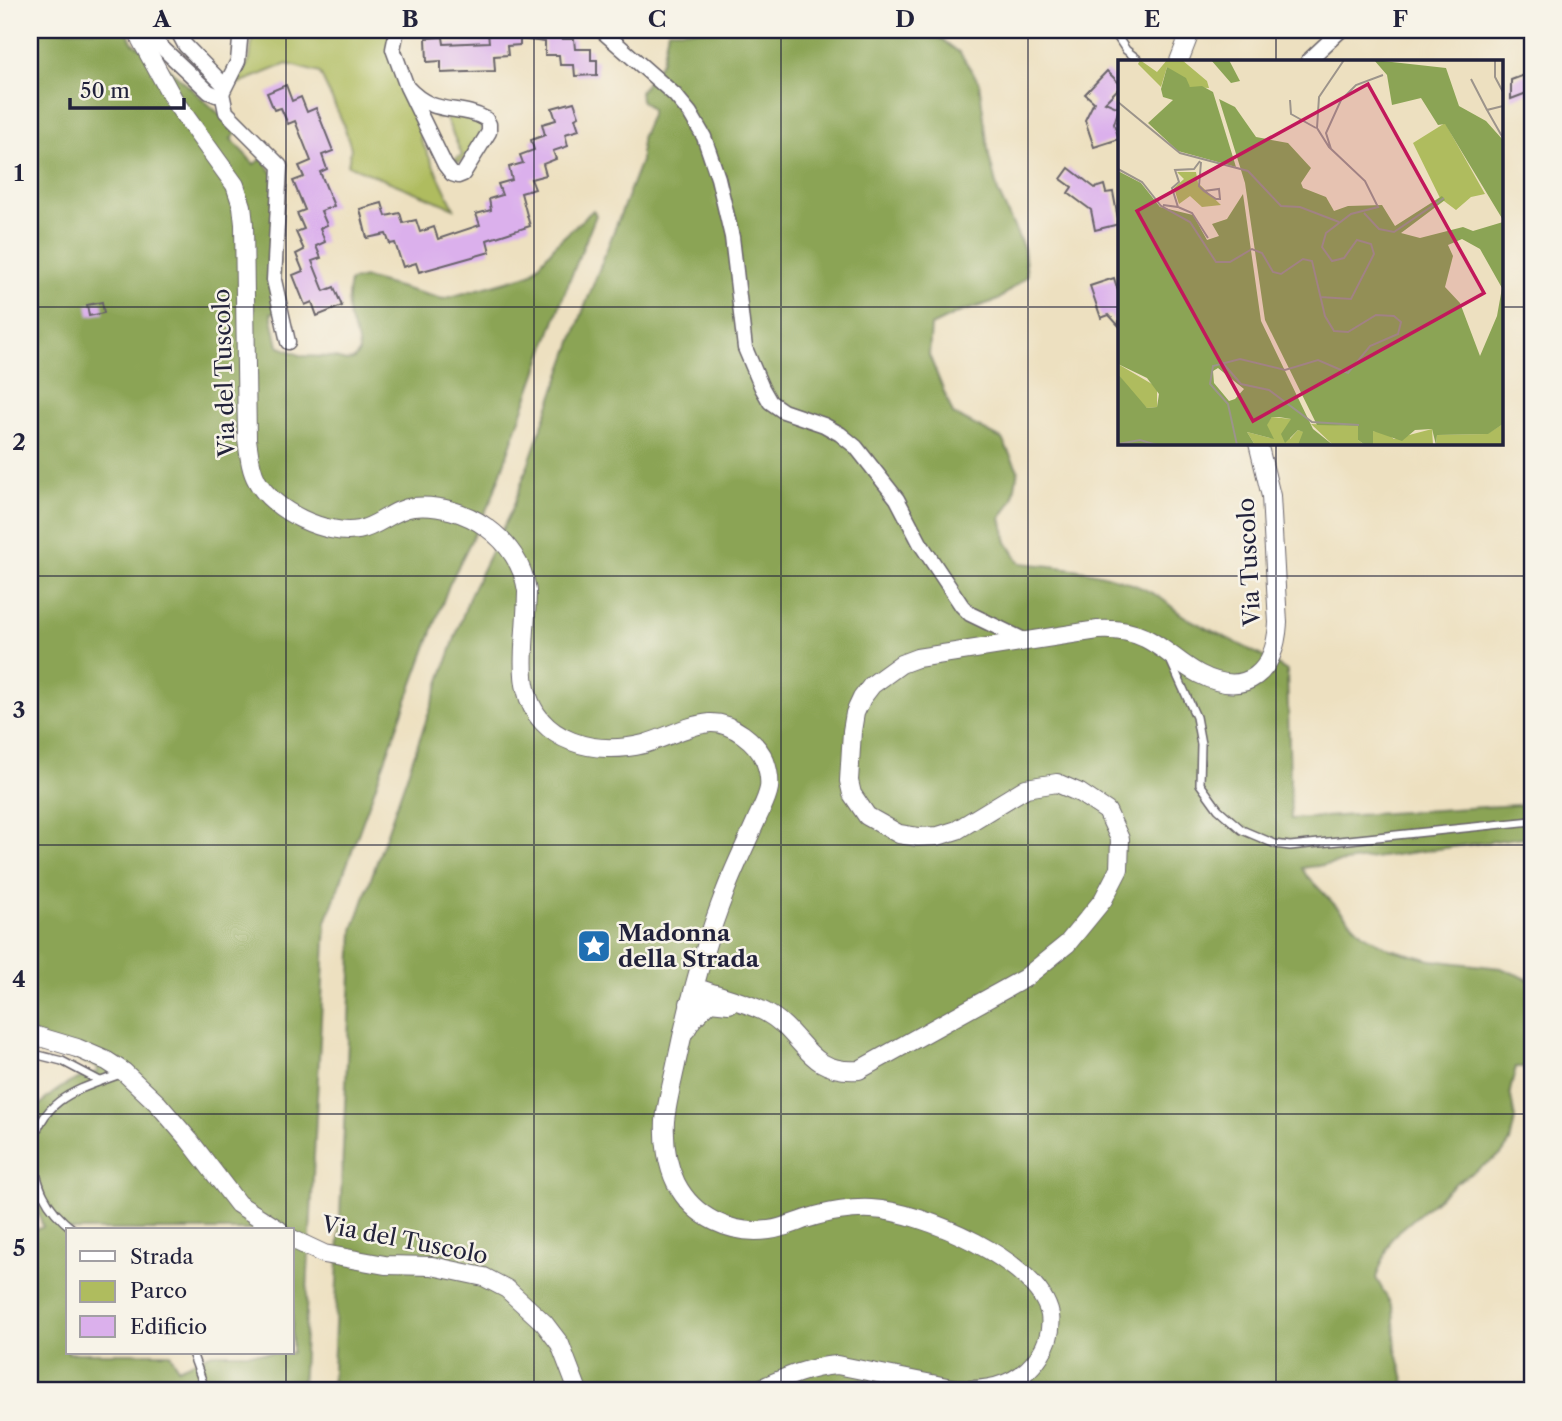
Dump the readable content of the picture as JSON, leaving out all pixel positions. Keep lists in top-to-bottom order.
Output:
{
  "streets": {
    "street": ["Via del Tuscolo", "Via Tuscolo"]
  },
  "places": {
    "place": ["Madonna della Strada"]
  },
  "legend": ["Strada", "Parco", "Edificio"],
  "scale_bar": "50 m",
  "grid": {
    "columns": [
      "A",
      "B",
      "C",
      "D",
      "E",
      "F"
    ],
    "rows": [
      "1",
      "2",
      "3",
      "4",
      "5"
    ]
  }
}
